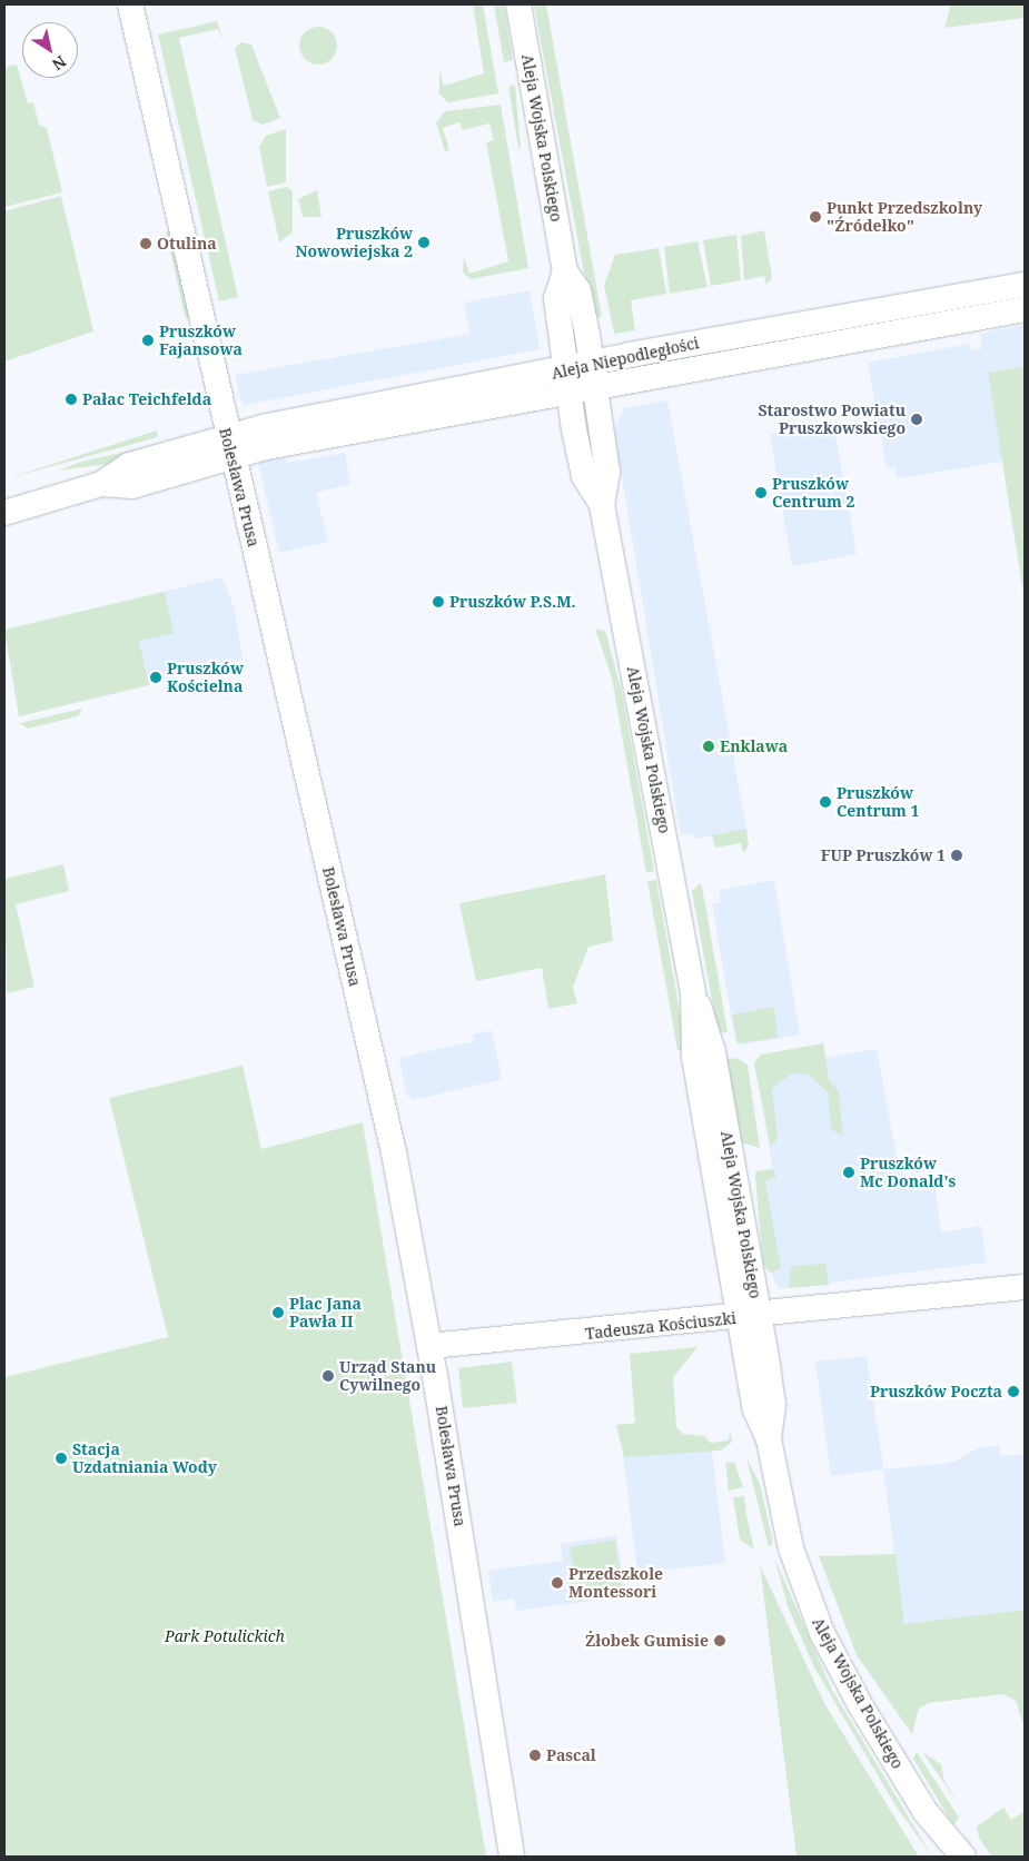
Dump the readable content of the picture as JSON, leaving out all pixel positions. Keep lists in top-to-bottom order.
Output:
{
  "streets": {
    "street": [
      "Aleja Wojska Polskiego",
      "Aleja Niepodległości",
      "Bolesława Prusa",
      "Tadeusza Kościuszki"
    ]
  },
  "crossings": [
    ["Aleja Wojska Polskiego", "Aleja Niepodległości"],
    ["Aleja Wojska Polskiego", "Tadeusza Kościuszki"],
    ["Aleja Niepodległości", "Bolesława Prusa"],
    ["Bolesława Prusa", "Tadeusza Kościuszki"]
  ],
  "parks": ["Park Potulickich"],
  "places": [
    "Punkt Przedszkolny \"Źródełko\"",
    "Pruszków Nowowiejska 2",
    "Otulina",
    "Pruszków Fajansowa",
    "Pałac Teichfelda",
    "Starostwo Powiatu Pruszkowskiego",
    "Pruszków Centrum 2",
    "Pruszków P.S.M.",
    "Pruszków Kościelna",
    "Enklawa",
    "Pruszków Centrum 1",
    "FUP Pruszków 1",
    "Pruszków Mc Donald's",
    "Plac Jana Pawła II",
    "Urząd Stanu Cywilnego",
    "Pruszków Poczta",
    "Stacja Uzdatniania Wody",
    "Przedszkole Montessori",
    "Żłobek Gumisie",
    "Pascal"
  ],
  "north": "bottom right"
}
